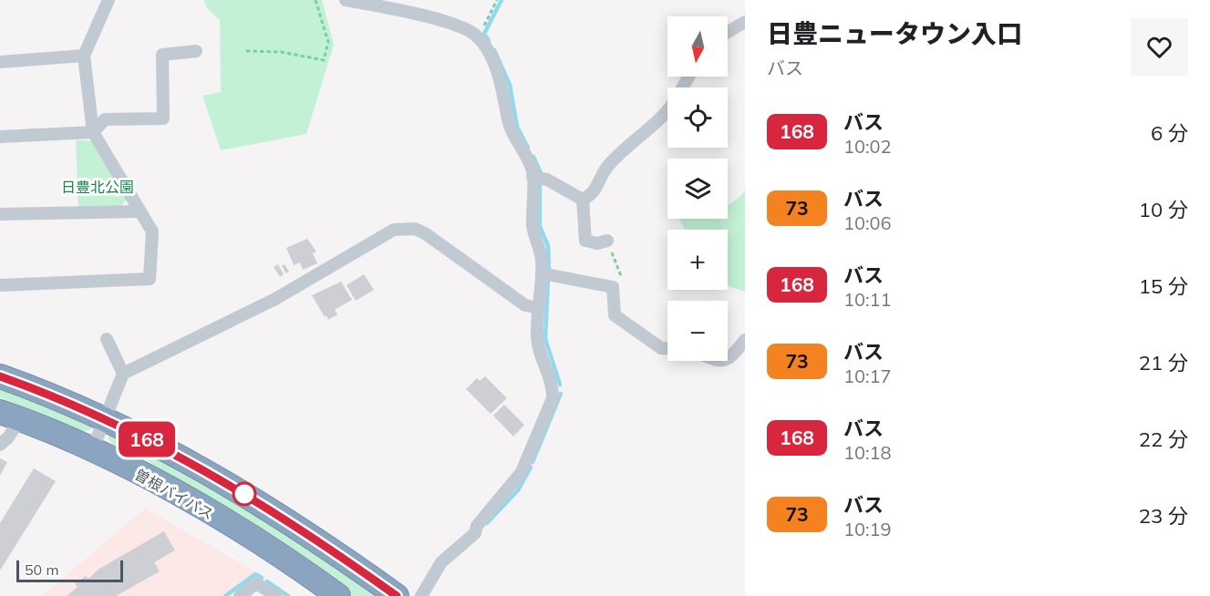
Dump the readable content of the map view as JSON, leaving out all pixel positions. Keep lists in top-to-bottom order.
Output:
{
  "streets": {
    "highway": ["曽根バイパス"]
  },
  "parks": ["日豊北公園"],
  "lines": ["bus line 168"],
  "scale_bar": "50 m",
  "north": "bottom",
  "page": {
    "on_map": "168",
    "heading": ["日豊ニュータウン入口", "バス"],
    "map_buttons": ["+", "−"],
    "list": [
      {
        "mark": "168",
        "name": "バス",
        "note": "10:02",
        "value": "6 分"
      },
      {
        "mark": "73",
        "name": "バス",
        "note": "10:06",
        "value": "10 分"
      },
      {
        "mark": "168",
        "name": "バス",
        "note": "10:11",
        "value": "15 分"
      },
      {
        "mark": "73",
        "name": "バス",
        "note": "10:17",
        "value": "21 分"
      },
      {
        "mark": "168",
        "name": "バス",
        "note": "10:18",
        "value": "22 分"
      },
      {
        "mark": "73",
        "name": "バス",
        "note": "10:19",
        "value": "23 分"
      }
    ],
    "scale": "50 m"
  }
}
